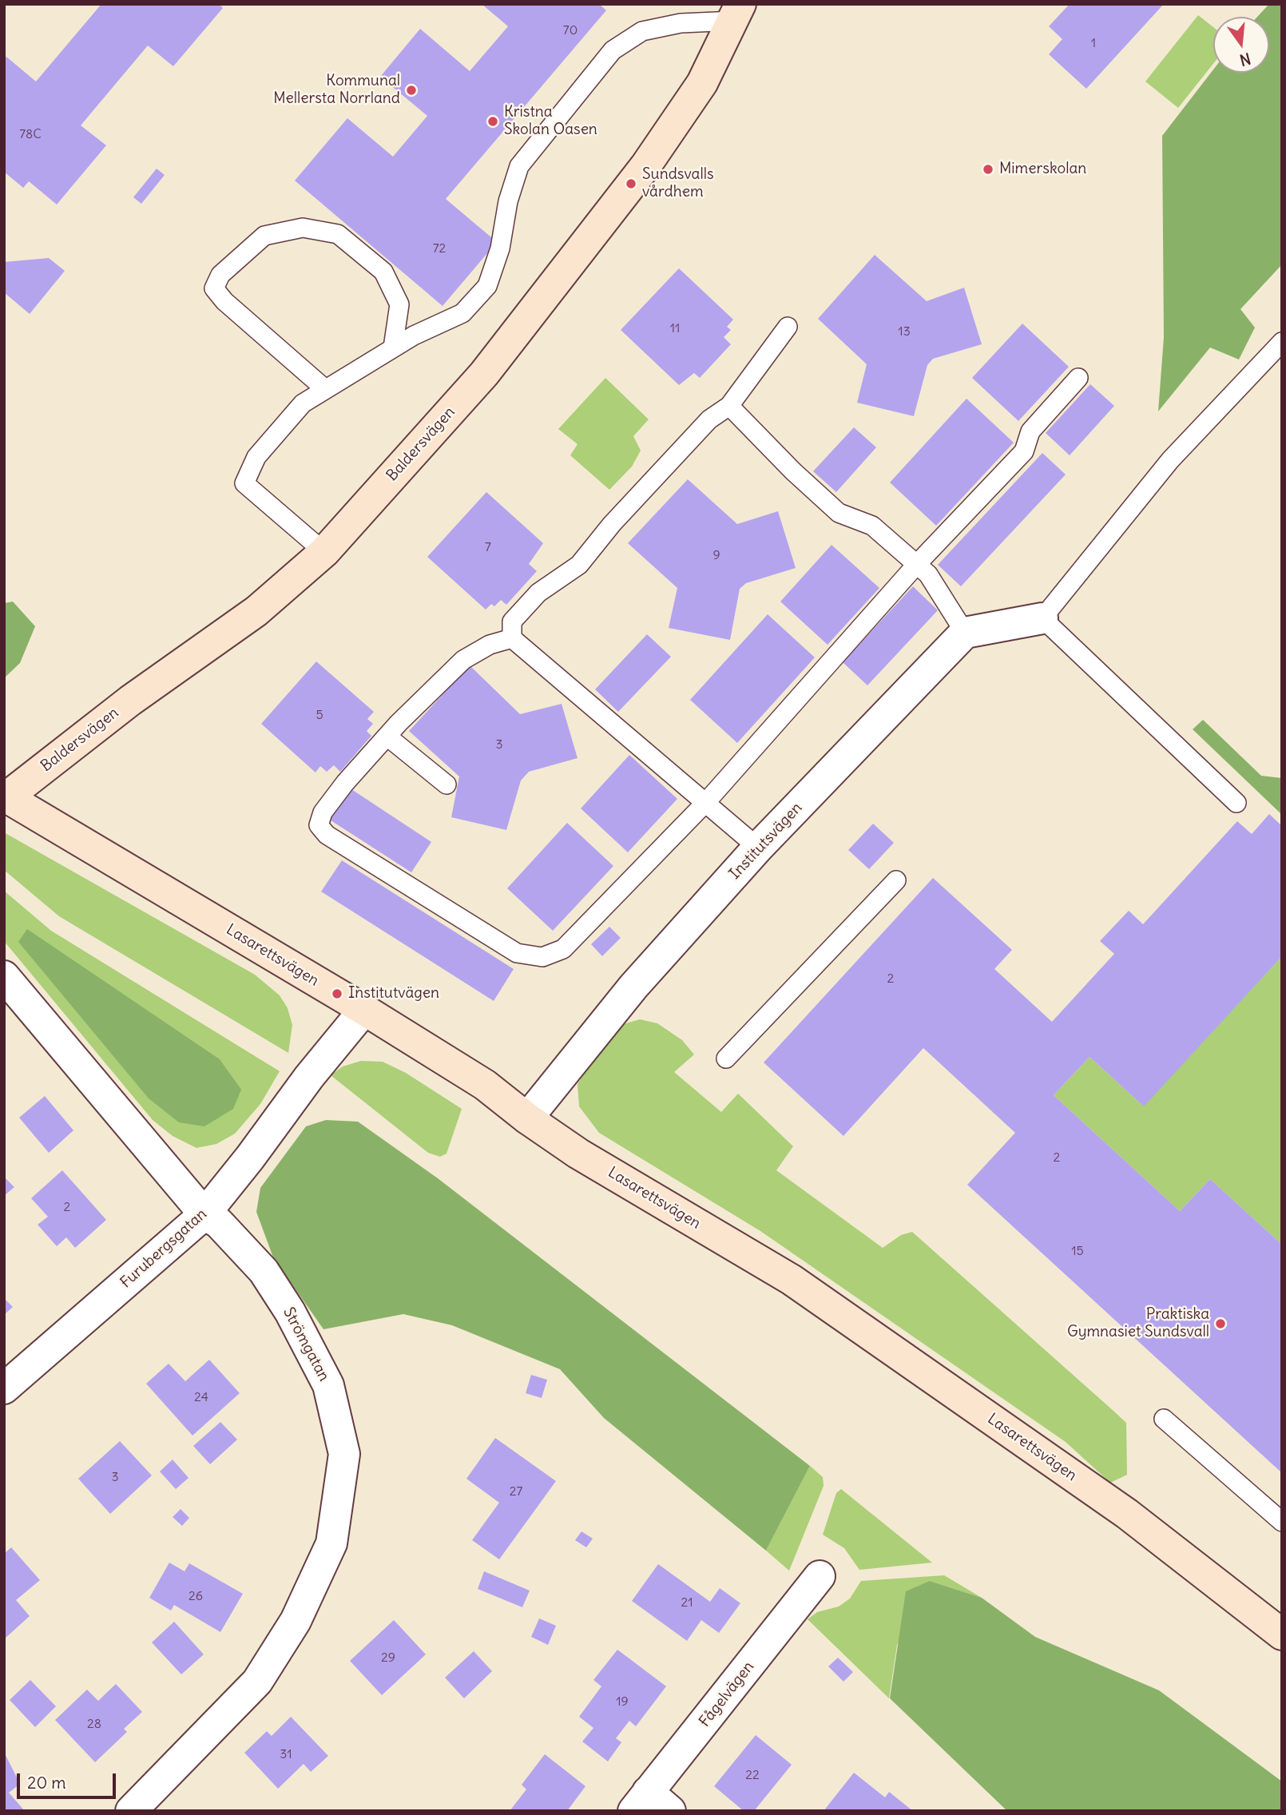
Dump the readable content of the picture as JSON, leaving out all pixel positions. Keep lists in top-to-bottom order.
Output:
{
  "streets": {
    "street": [
      "Baldersvägen",
      "Institutsvägen",
      "Lasarettsvägen",
      "Furubergsgatan",
      "Strömgatan",
      "Fågelvägen"
    ]
  },
  "crossings": [
    ["Baldersvägen", "Lasarettsvägen"],
    ["Institutsvägen", "Lasarettsvägen"],
    ["Lasarettsvägen", "Furubergsgatan"],
    ["Furubergsgatan", "Strömgatan"]
  ],
  "places": [
    "Kommunal Mellersta Norrland",
    "Kristna Skolan Oasen",
    "Mimerskolan",
    "Sundsvalls vårdhem",
    "Institutvägen",
    "Praktiska Gymnasiet Sundsvall"
  ],
  "house_numbers": [
    "70",
    "1",
    "78C",
    "72",
    "11",
    "13",
    "7",
    "9",
    "5",
    "3",
    "2",
    "2",
    "2",
    "15",
    "24",
    "3",
    "27",
    "26",
    "21",
    "29",
    "19",
    "28",
    "31",
    "22"
  ],
  "scale_bar": "20 m",
  "north": "bottom"
}
